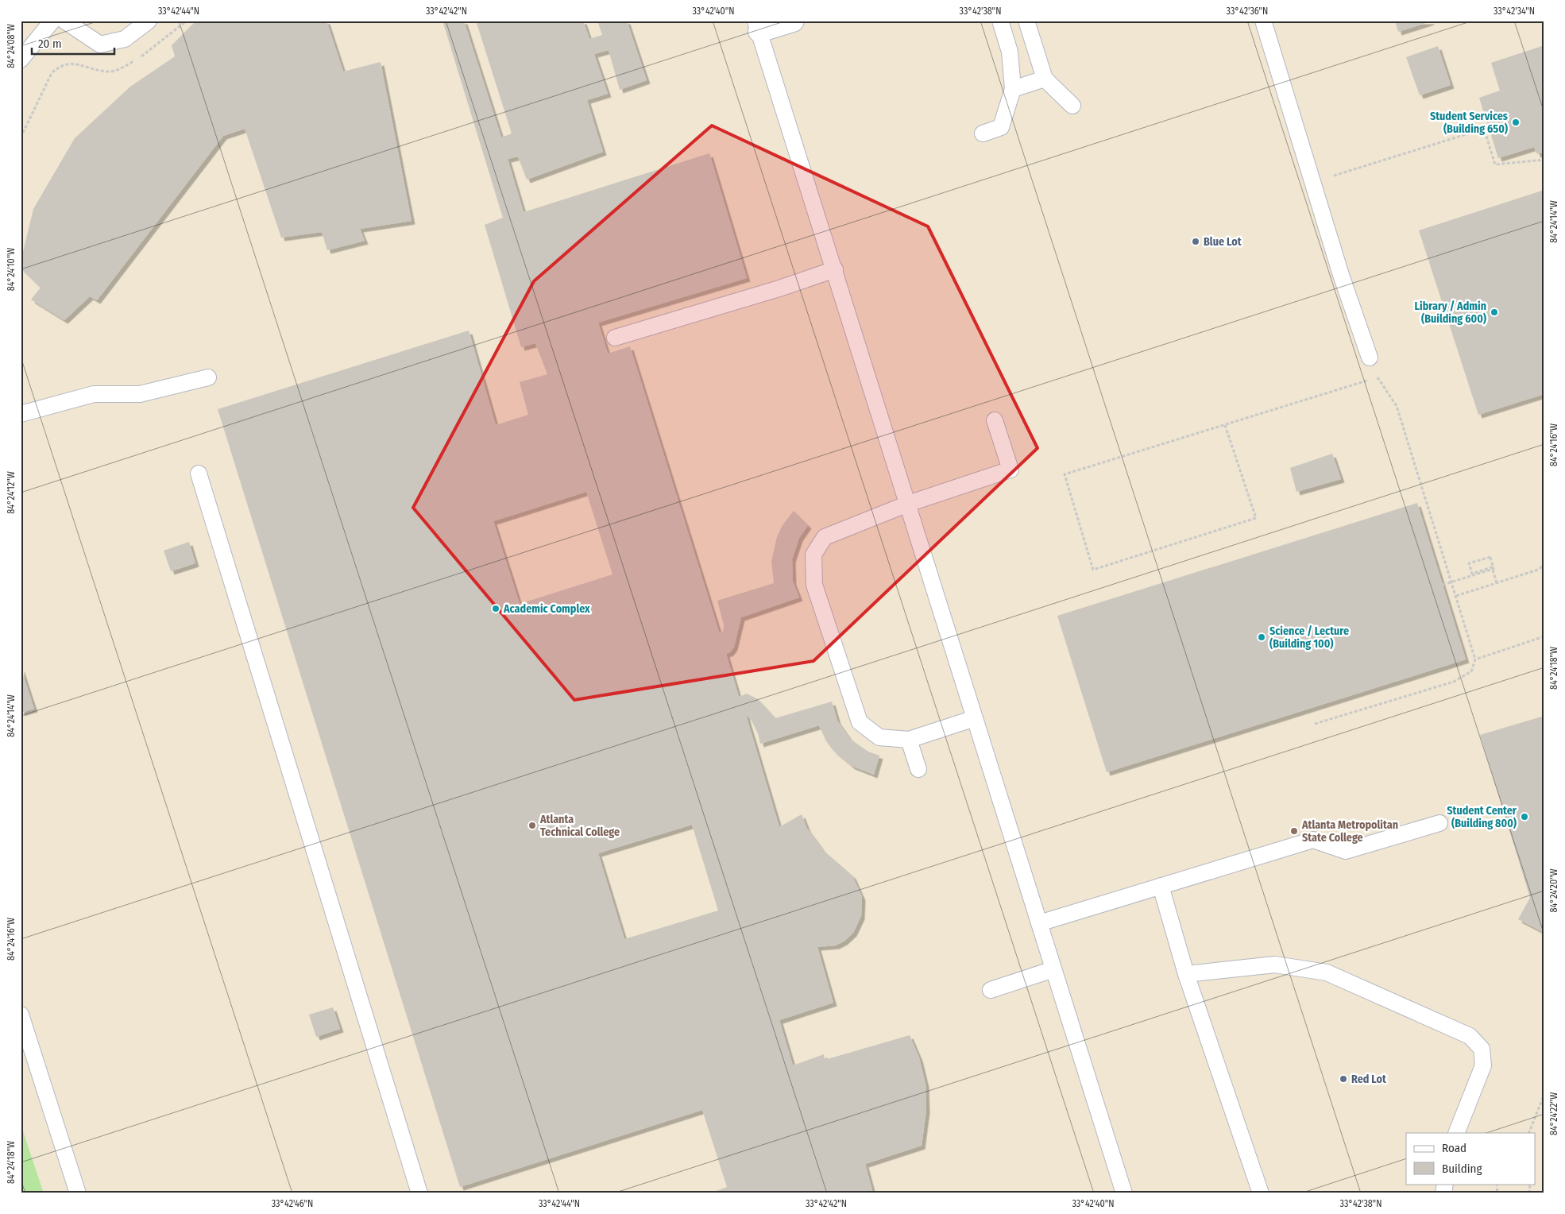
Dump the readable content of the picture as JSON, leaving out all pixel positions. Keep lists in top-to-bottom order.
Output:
{
  "places": [
    "Student Services (Building 650)",
    "Blue Lot",
    "Library / Admin (Building 600)",
    "Academic Complex",
    "Science / Lecture (Building 100)",
    "Student Center (Building 800)",
    "Atlanta Technical College",
    "Atlanta Metropolitan State College",
    "Red Lot"
  ],
  "legend": ["Road", "Building"],
  "scale_bar": "20 m",
  "coordinates": [
    "33°42'44\"N",
    "33°42'42\"N",
    "33°42'40\"N",
    "33°42'38\"N",
    "33°42'36\"N",
    "33°42'34\"N",
    "84°24'08\"W",
    "84°24'14\"W",
    "84°24'10\"W",
    "84°24'16\"W",
    "84°24'12\"W",
    "84°24'18\"W",
    "84°24'20\"W",
    "84°24'22\"W",
    "33°42'46\"N"
  ]
}
